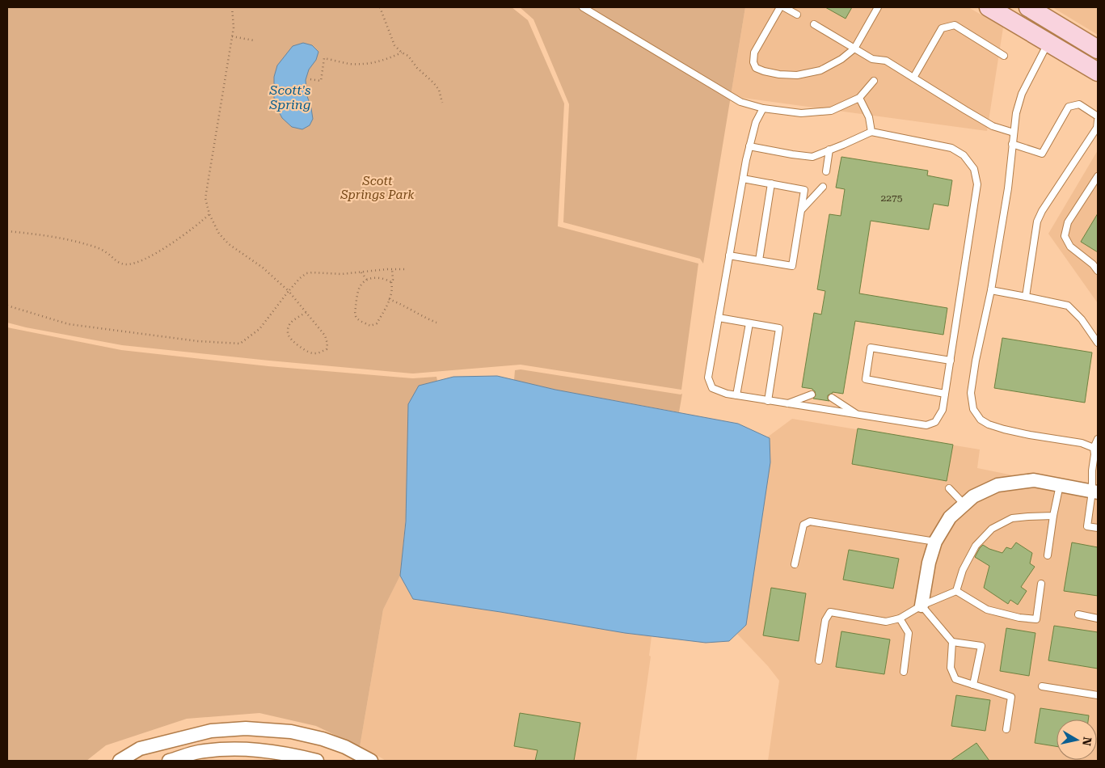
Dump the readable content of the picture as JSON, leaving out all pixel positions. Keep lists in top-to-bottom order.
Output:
{
  "water": ["Scott's Spring"],
  "parks": ["Scott Springs Park"],
  "house_numbers": ["2275"],
  "north": "right"
}
